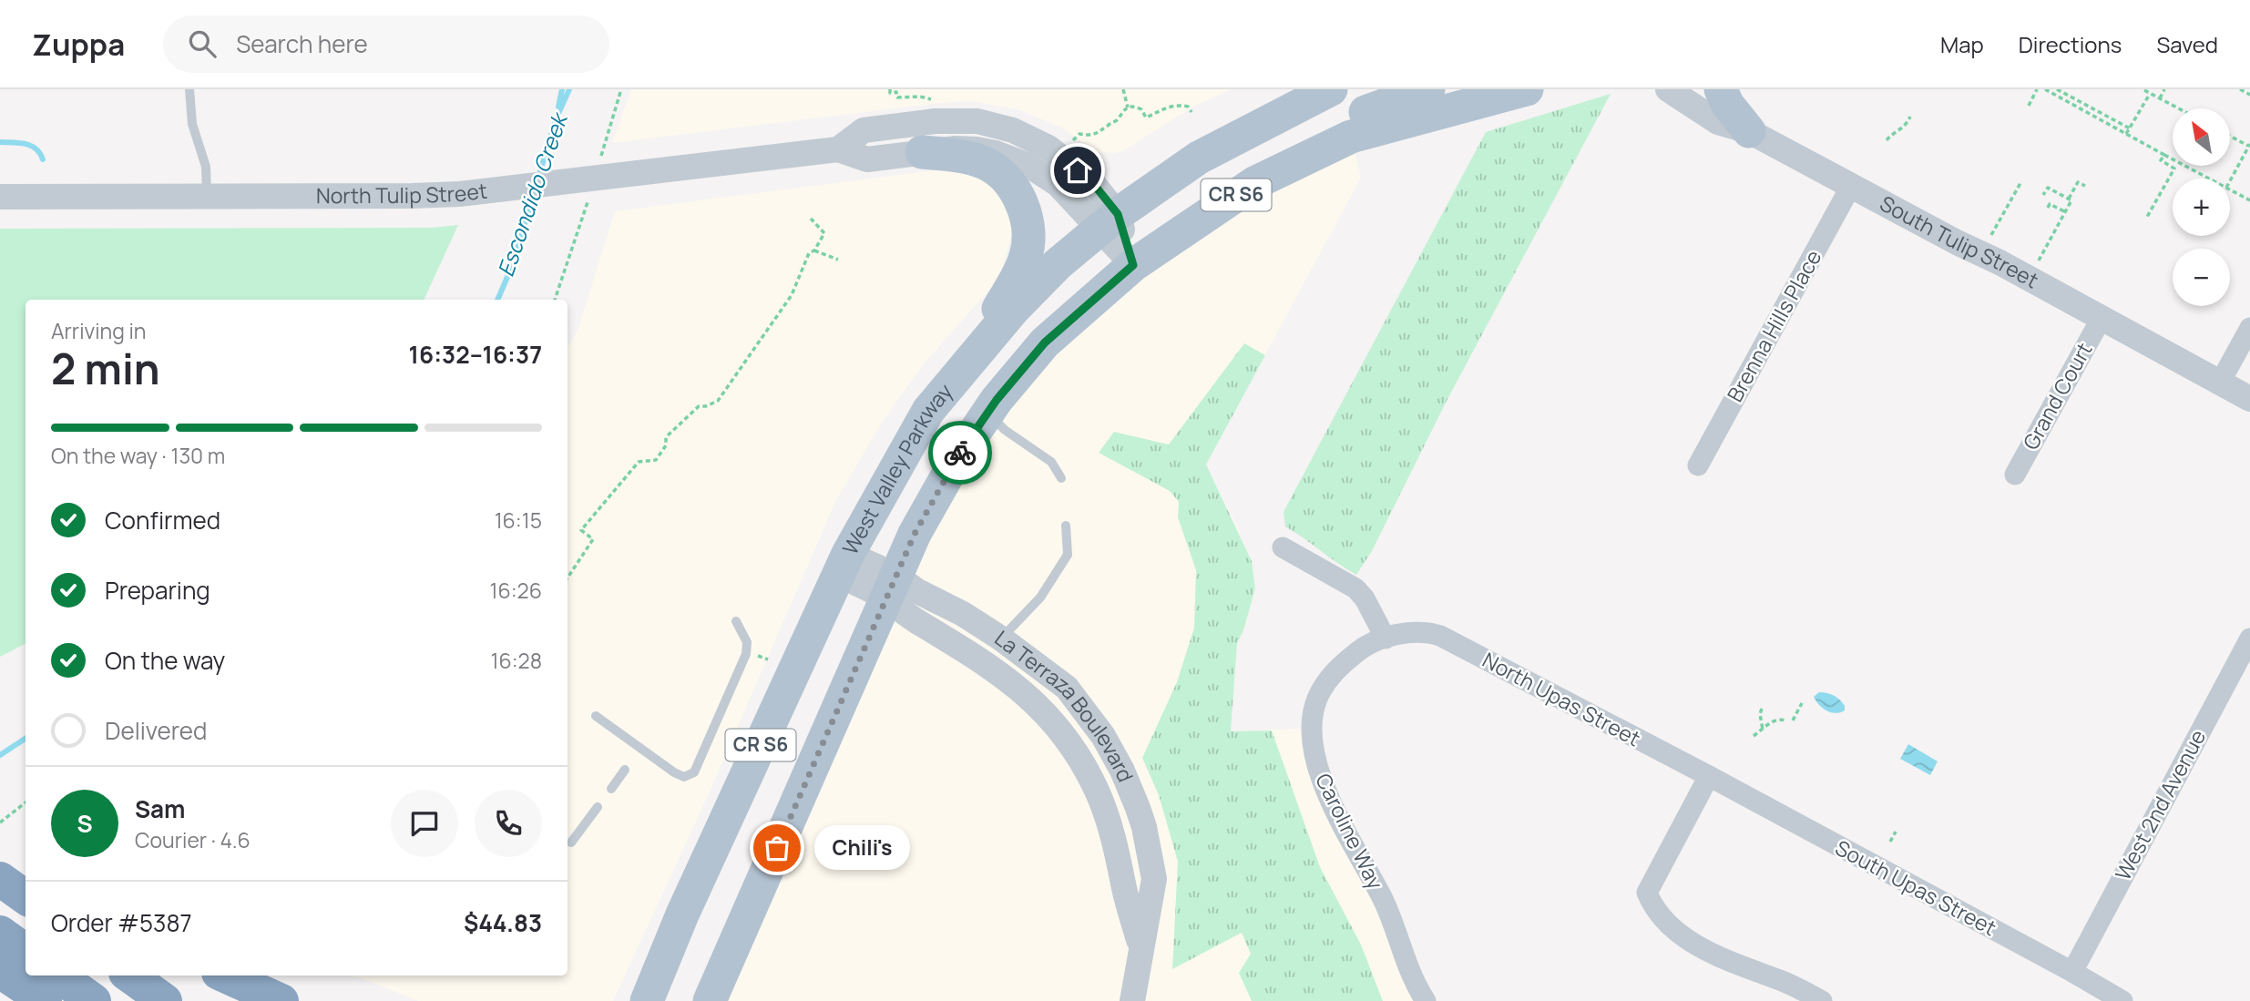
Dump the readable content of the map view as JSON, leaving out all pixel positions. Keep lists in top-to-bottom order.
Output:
{
  "streets": {
    "main road": ["CR S6", "West Valley Parkway"],
    "street": [
      "North Tulip Street",
      "South Tulip Street",
      "Brenna Hills Place",
      "Grand Court",
      "North Upas Street",
      "La Terraza Boulevard",
      "West 2nd Avenue",
      "Caroline Way",
      "South Upas Street"
    ]
  },
  "crossings": [
    ["North Tulip Street", "West Valley Parkway"],
    ["South Tulip Street", "Brenna Hills Place"],
    ["South Tulip Street", "Grand Court"],
    ["West Valley Parkway", "La Terraza Boulevard"],
    ["North Upas Street", "Caroline Way"],
    ["North Upas Street", "South Upas Street"],
    ["West 2nd Avenue", "South Upas Street"]
  ],
  "water": ["Escondido Creek"],
  "places": ["Chili's"],
  "north": "top left",
  "page": {
    "header": "Zuppa",
    "search": "Search here",
    "nav": ["Map", "Directions", "Saved"],
    "map_buttons": ["+", "−"],
    "heading": ["2 min", "Arriving in", "16:32–16:37"],
    "panel": [
      "Sam",
      "Courier · 4.6",
      "Order #5387",
      "$44.83"
    ],
    "bar": "On the way · 130 m",
    "list": [
      ["Confirmed", "16:15"],
      ["Preparing", "16:26"],
      ["On the way", "16:28"],
      "Delivered"
    ],
    "round": "S",
    "bubble": "Chili's"
  }
}
